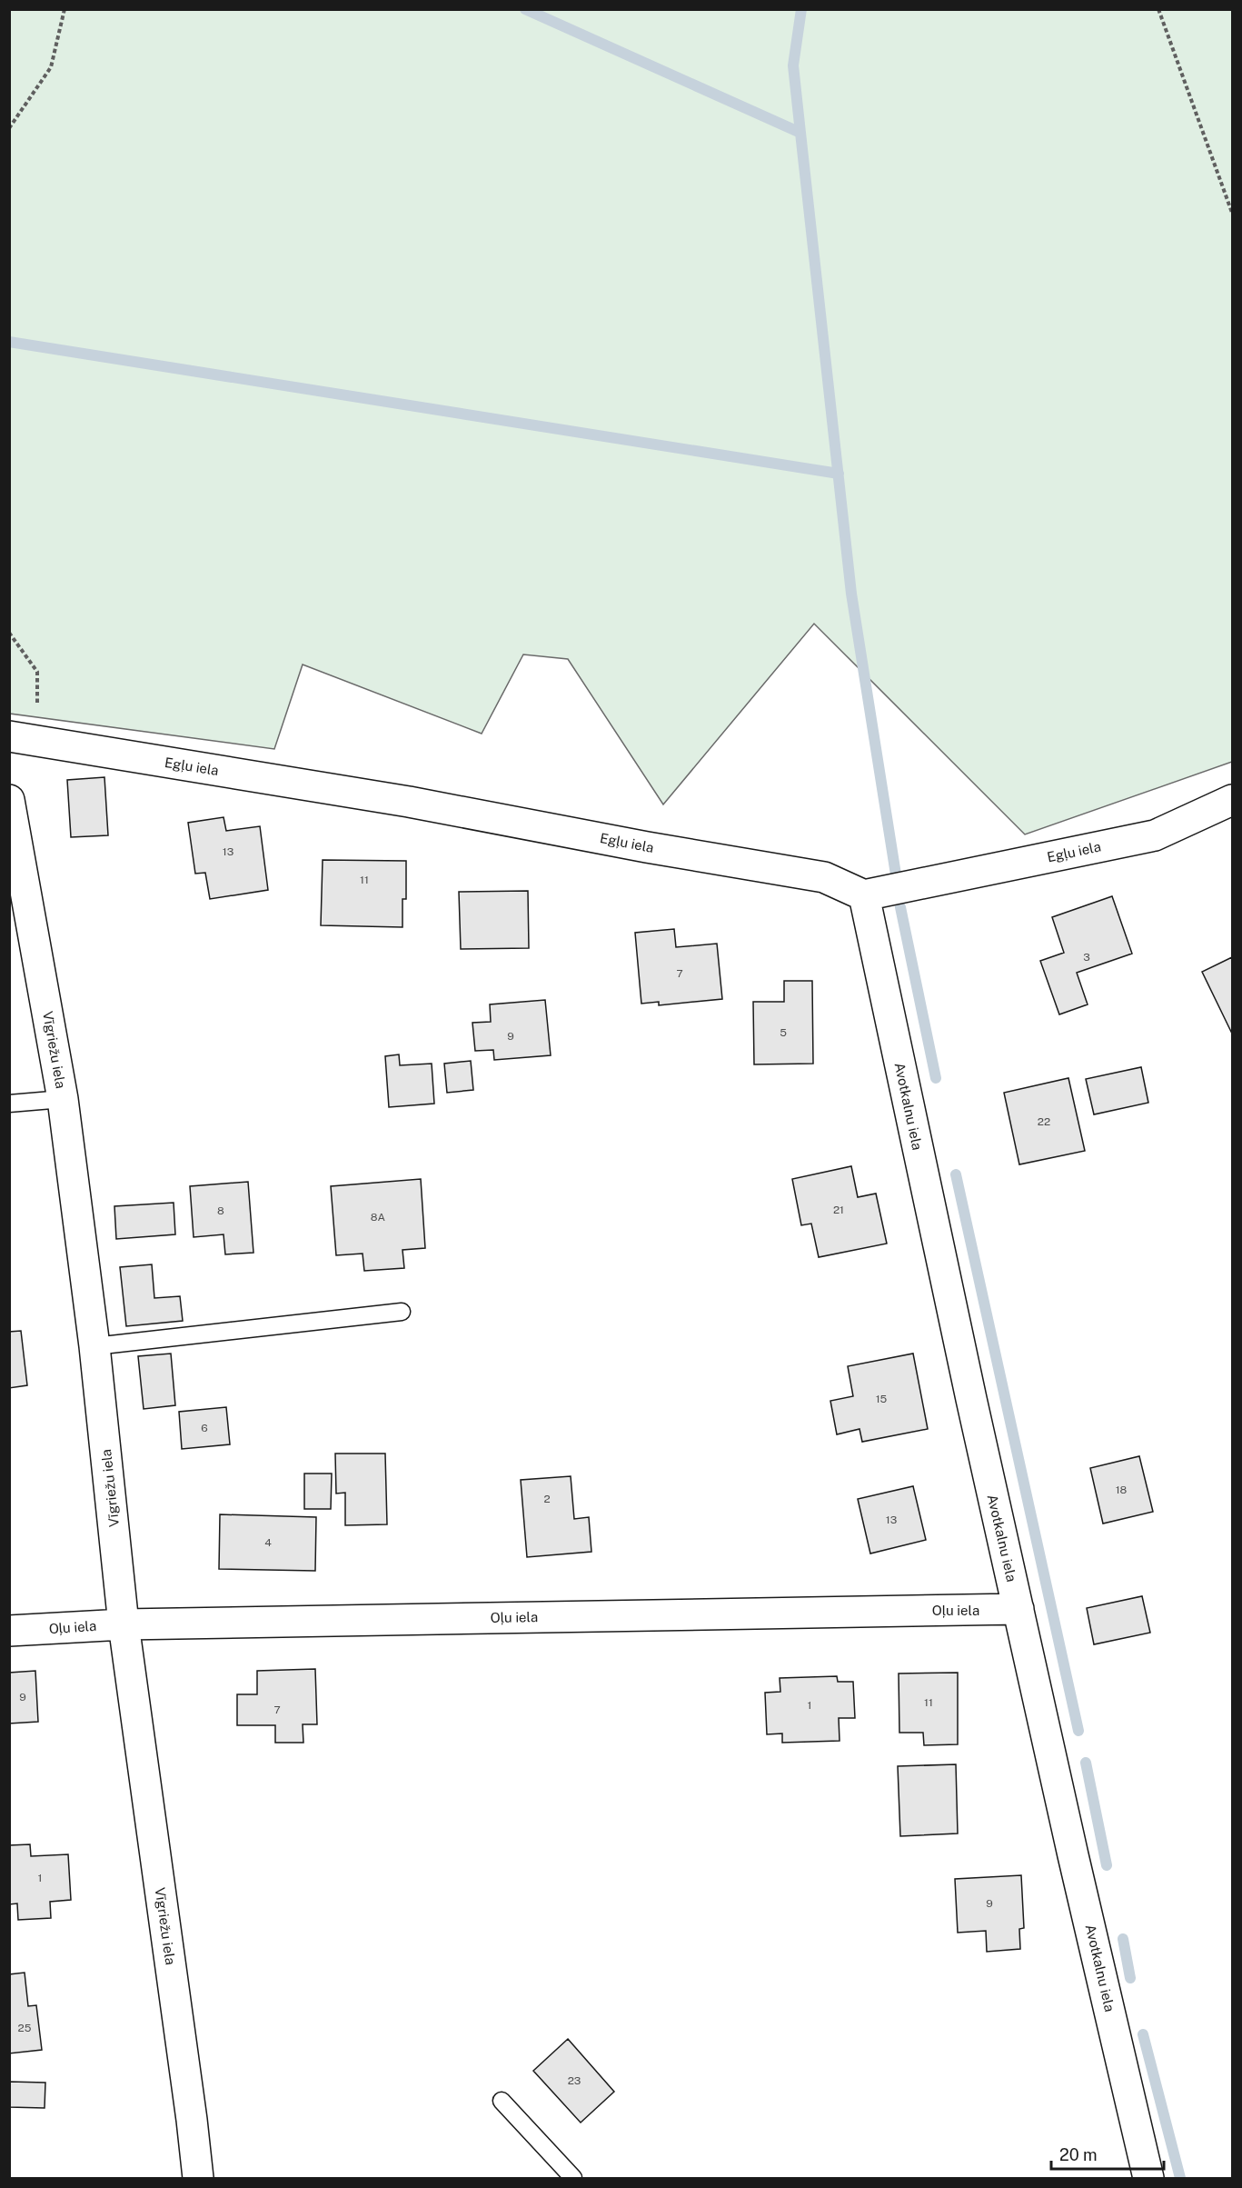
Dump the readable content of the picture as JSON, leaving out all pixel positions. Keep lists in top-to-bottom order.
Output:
{
  "streets": {
    "street": [
      "Egļu iela",
      "Vīgriežu iela",
      "Avotkalnu iela",
      "Oļu iela"
    ]
  },
  "crossings": [
    ["Egļu iela", "Avotkalnu iela"],
    ["Vīgriežu iela", "Oļu iela"],
    ["Avotkalnu iela", "Oļu iela"]
  ],
  "house_numbers": [
    "13",
    "11",
    "3",
    "7",
    "5",
    "9",
    "22",
    "21",
    "8",
    "8A",
    "15",
    "6",
    "18",
    "2",
    "13",
    "4",
    "9",
    "11",
    "1",
    "7",
    "1",
    "9",
    "25",
    "23"
  ],
  "scale_bar": "20 m"
}
